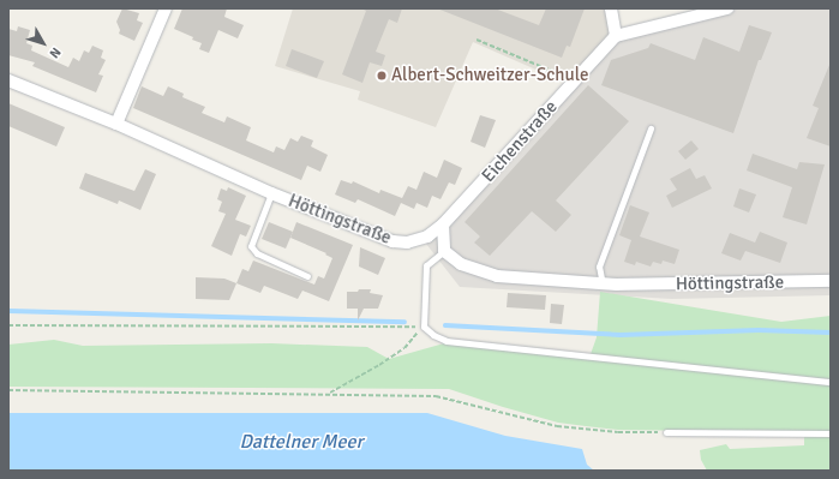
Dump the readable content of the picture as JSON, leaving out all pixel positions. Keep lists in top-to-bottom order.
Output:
{
  "streets": {
    "street": ["Eichenstraße", "Höttingstraße"]
  },
  "crossings": [
    ["Eichenstraße", "Höttingstraße"]
  ],
  "water": ["Dattelner Meer"],
  "places": ["Albert-Schweitzer-Schule"],
  "north": "bottom right"
}
